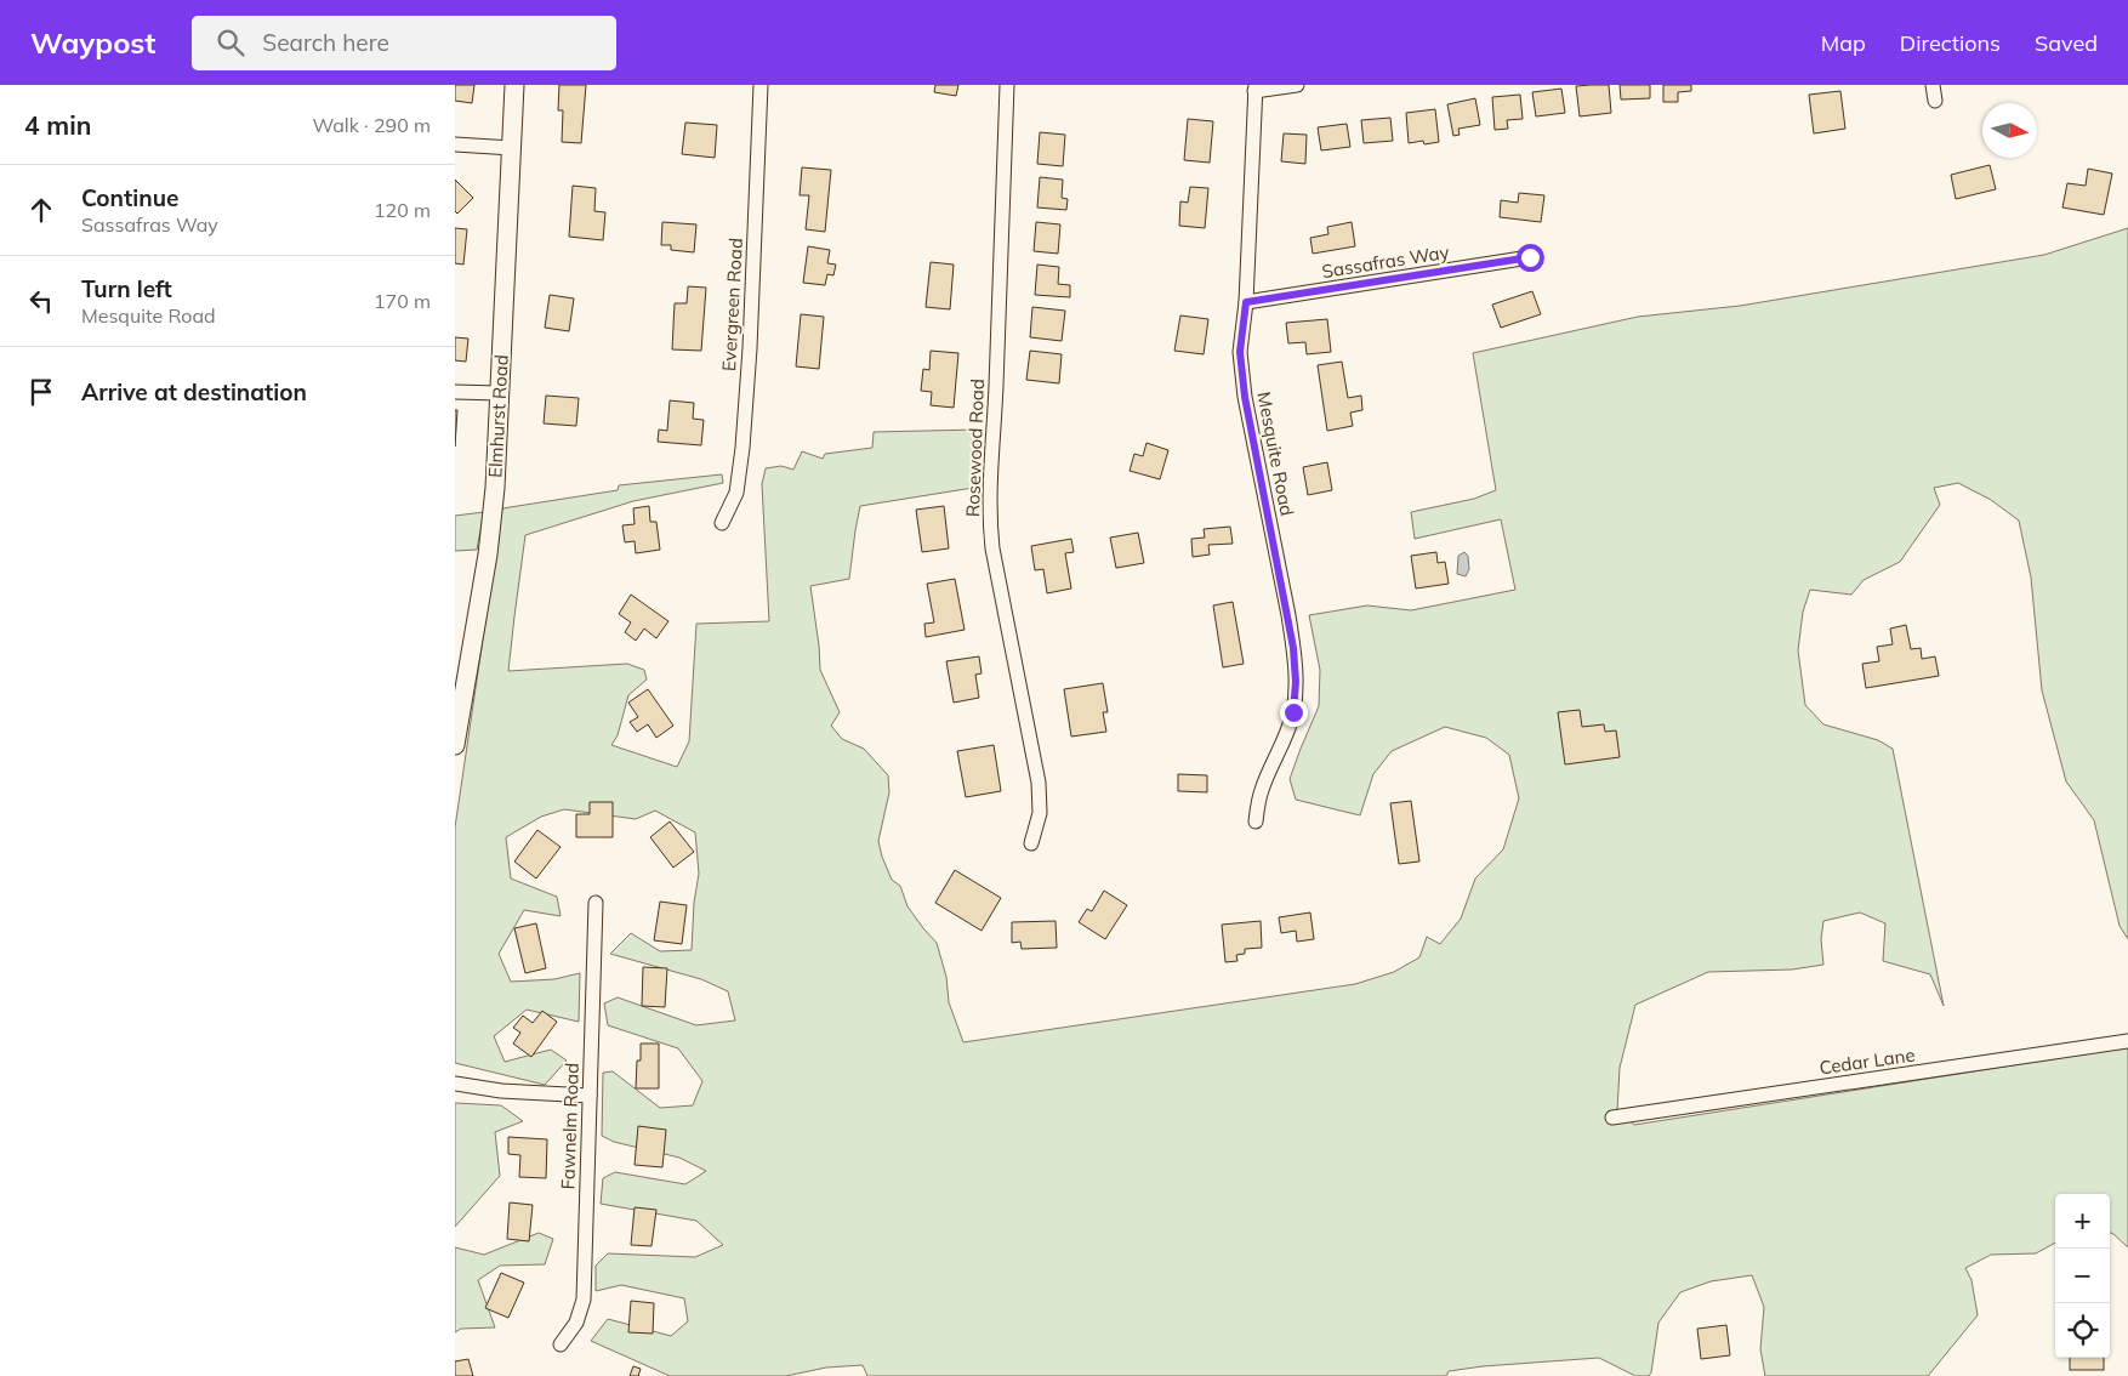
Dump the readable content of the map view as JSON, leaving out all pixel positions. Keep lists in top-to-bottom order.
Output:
{
  "streets": {
    "street": [
      "Sassafras Way",
      "Evergreen Road",
      "Elmhurst Road",
      "Rosewood Road",
      "Mesquite Road",
      "Cedar Lane",
      "Fawnelm Road"
    ]
  },
  "crossings": [
    ["Sassafras Way", "Mesquite Road"]
  ],
  "north": "right",
  "page": {
    "header": "Waypost",
    "search": "Search here",
    "nav": ["Map", "Directions", "Saved"],
    "heading": ["4 min", "Walk · 290 m"],
    "list": [
      ["Continue", "Sassafras Way", "120 m"],
      ["Turn left", "Mesquite Road", "170 m"],
      "Arrive at destination"
    ],
    "map_buttons": ["+", "−"]
  }
}
